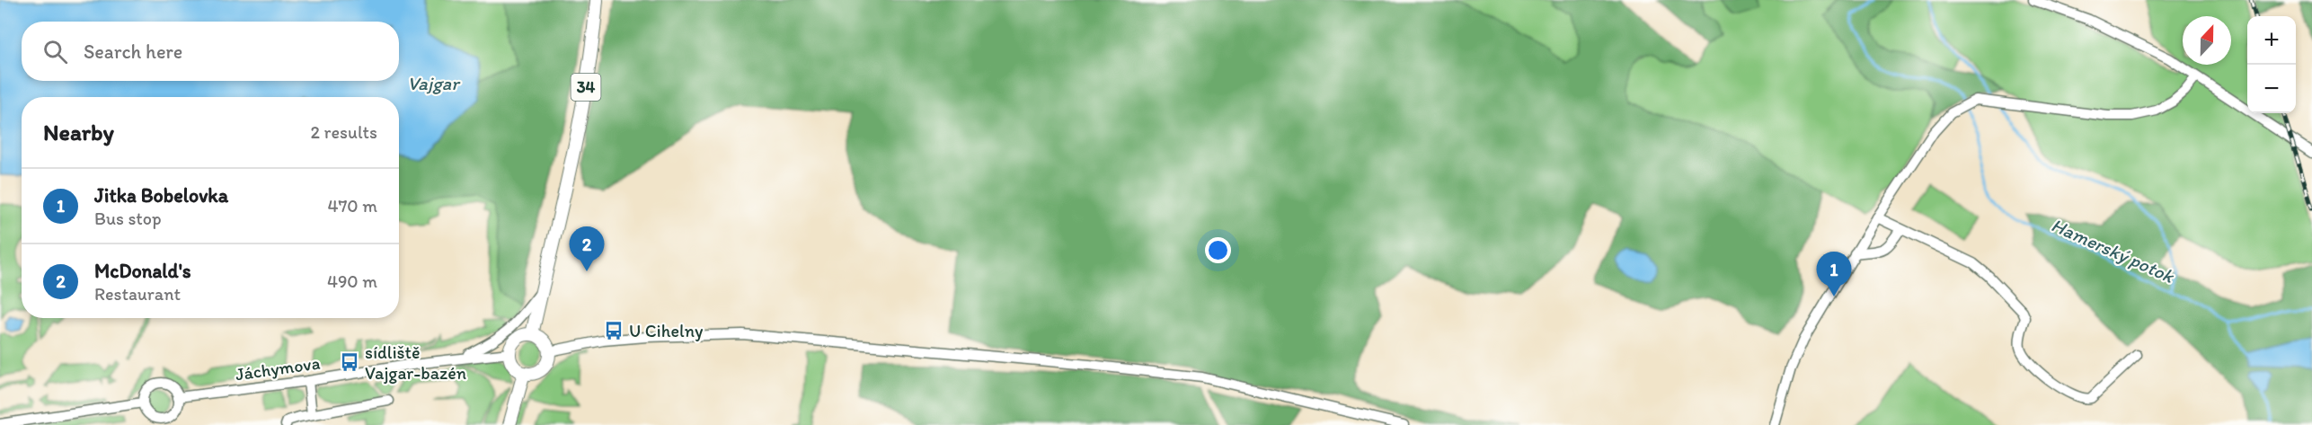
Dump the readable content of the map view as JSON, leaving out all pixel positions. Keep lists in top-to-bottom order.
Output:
{
  "streets": {
    "main road": ["34"],
    "street": ["Jáchymova"]
  },
  "crossings": [
    ["34", "Jáchymova"]
  ],
  "water": ["Vajgar", "Hamerský potok"],
  "places": {
    "bus stop": ["U Cihelny", "sídliště Vajgar-bazén"]
  },
  "north": "top",
  "page": {
    "map_buttons": ["+", "−"],
    "search": "Search here",
    "heading": ["Nearby", "2 results"],
    "list": [
      {
        "mark": "1",
        "name": "Jitka Bobelovka",
        "note": "Bus stop",
        "value": "470 m"
      },
      {
        "mark": "2",
        "name": "McDonald's",
        "note": "Restaurant",
        "value": "490 m"
      }
    ],
    "pins": ["2", "1"]
  }
}
